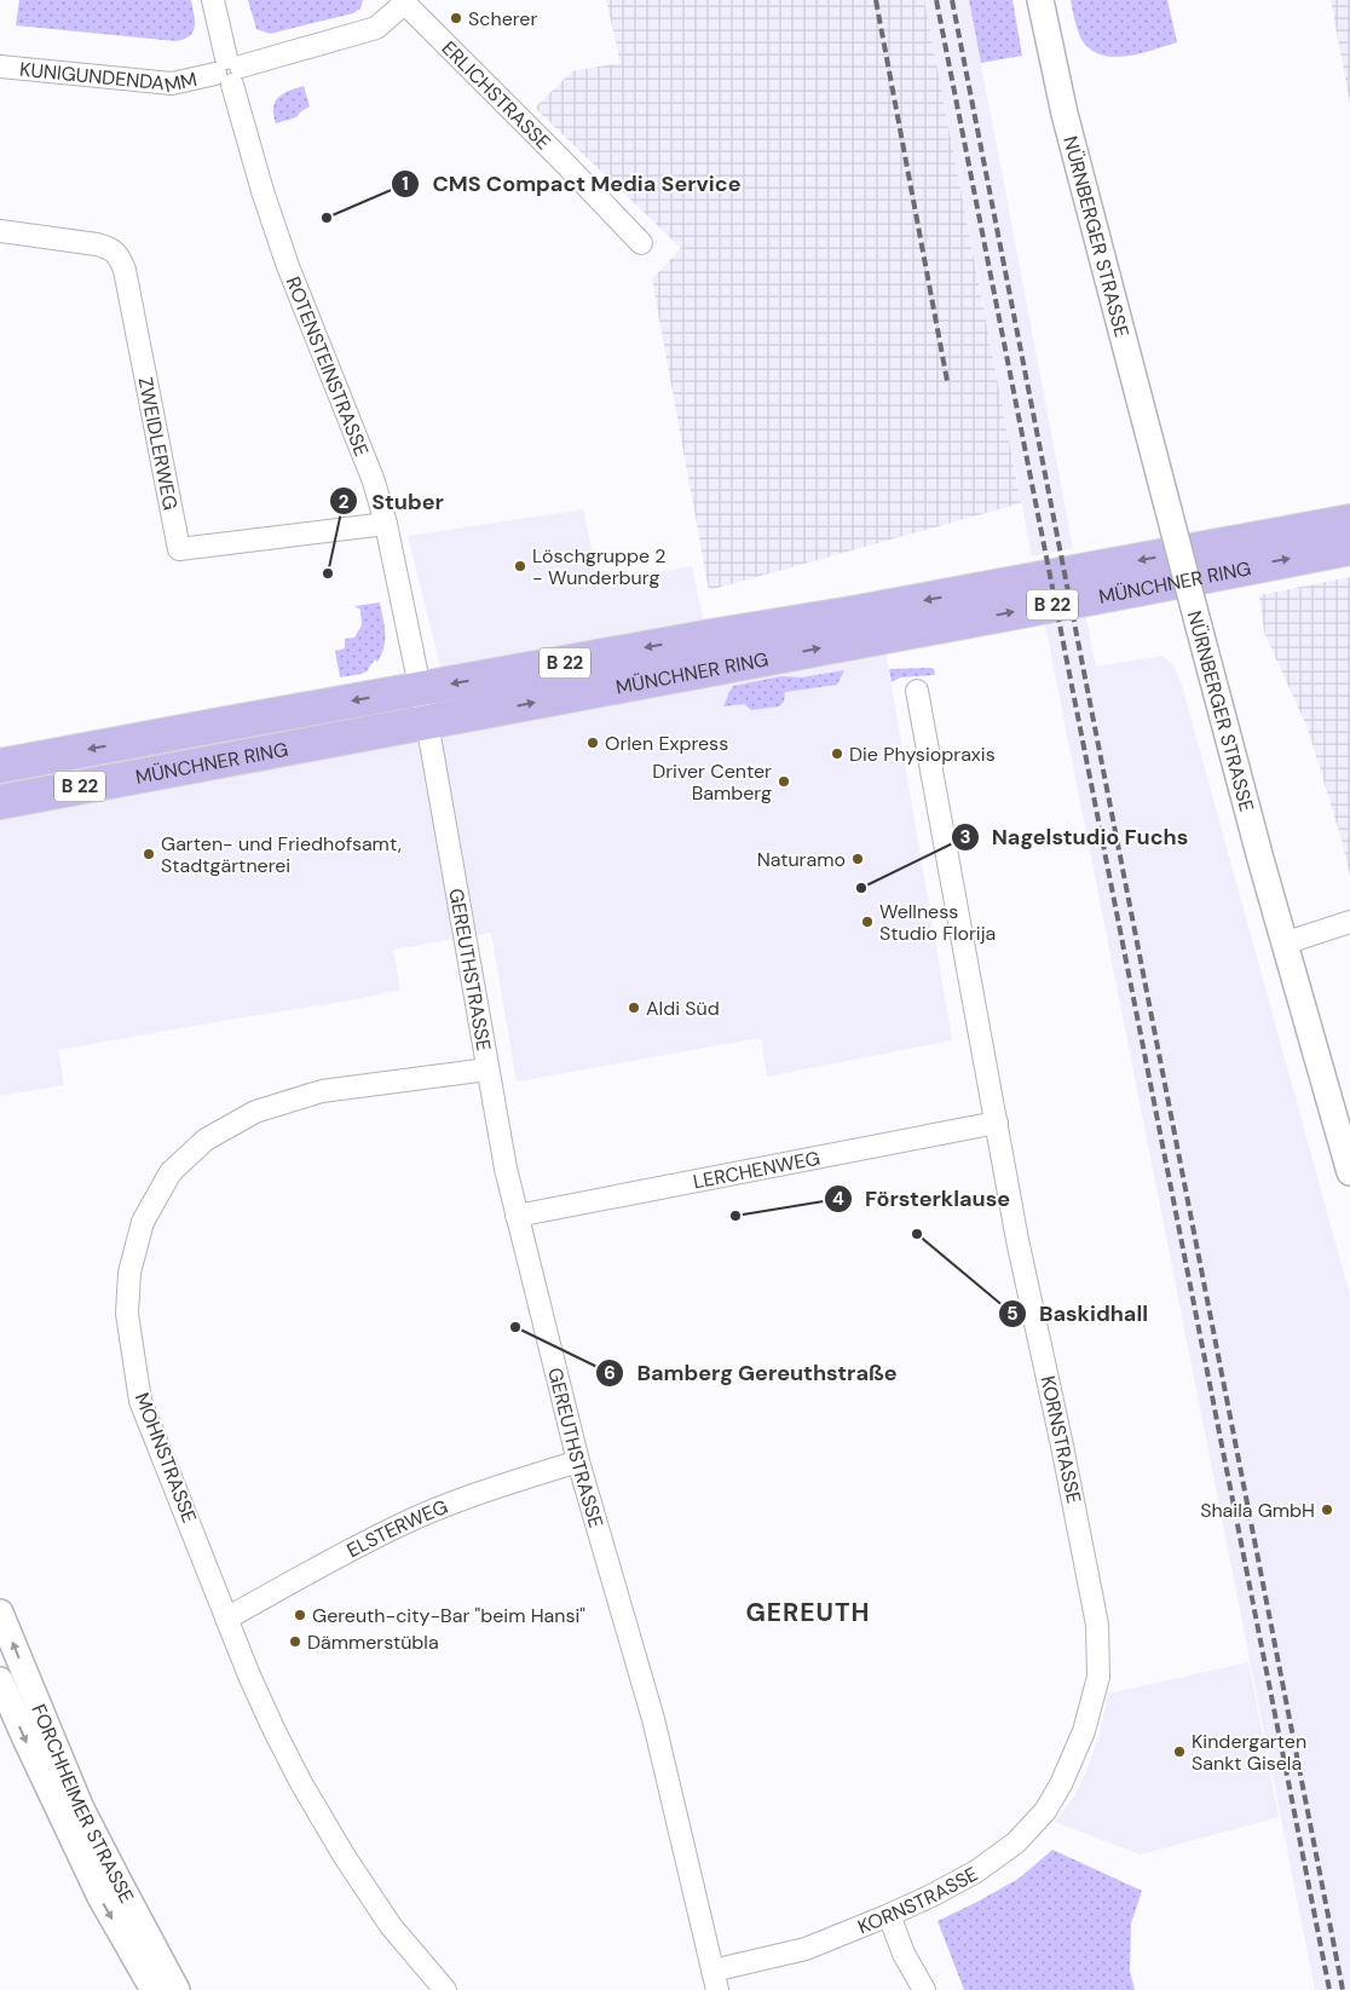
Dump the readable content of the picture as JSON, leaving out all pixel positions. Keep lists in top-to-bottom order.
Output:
{
  "streets": {
    "main road": ["MÜNCHNER RING", "B 22"],
    "street": [
      "KUNIGUNDENDAMM",
      "ERLICHSTRASSE",
      "NÜRNBERGER STRASSE",
      "ROTENSTEINSTRASSE",
      "ZWEIDLERWEG",
      "GEREUTHSTRASSE",
      "LERCHENWEG",
      "KORNSTRASSE",
      "MOHNSTRASSE",
      "ELSTERWEG",
      "FORCHHEIMER STRASSE"
    ]
  },
  "crossings": [
    ["KUNIGUNDENDAMM", "ERLICHSTRASSE"],
    ["KUNIGUNDENDAMM", "ROTENSTEINSTRASSE"],
    ["ROTENSTEINSTRASSE", "ZWEIDLERWEG"],
    ["ROTENSTEINSTRASSE", "MÜNCHNER RING"],
    ["ROTENSTEINSTRASSE", "GEREUTHSTRASSE"],
    ["MÜNCHNER RING", "GEREUTHSTRASSE"],
    ["GEREUTHSTRASSE", "LERCHENWEG"],
    ["GEREUTHSTRASSE", "KORNSTRASSE"],
    ["GEREUTHSTRASSE", "MOHNSTRASSE"],
    ["GEREUTHSTRASSE", "ELSTERWEG"],
    ["LERCHENWEG", "KORNSTRASSE"],
    ["MOHNSTRASSE", "ELSTERWEG"]
  ],
  "districts": ["GEREUTH"],
  "places": [
    "Scherer",
    "CMS Compact Media Service",
    "Löschgruppe 2 - Wunderburg",
    "Stuber",
    "Orlen Express",
    "Die Physiopraxis",
    "Driver Center Bamberg",
    "Garten- und Friedhofsamt, Stadtgärtnerei",
    "Naturamo",
    "Nagelstudio Fuchs",
    "Wellness Studio Florija",
    "Aldi Süd",
    "Försterklause",
    "Baskidhall",
    "Bamberg Gereuthstraße",
    "Shaila GmbH",
    "Gereuth-city-Bar \"beim Hansi\"",
    "Dämmerstübla",
    "Kindergarten Sankt Gisela"
  ]
}
